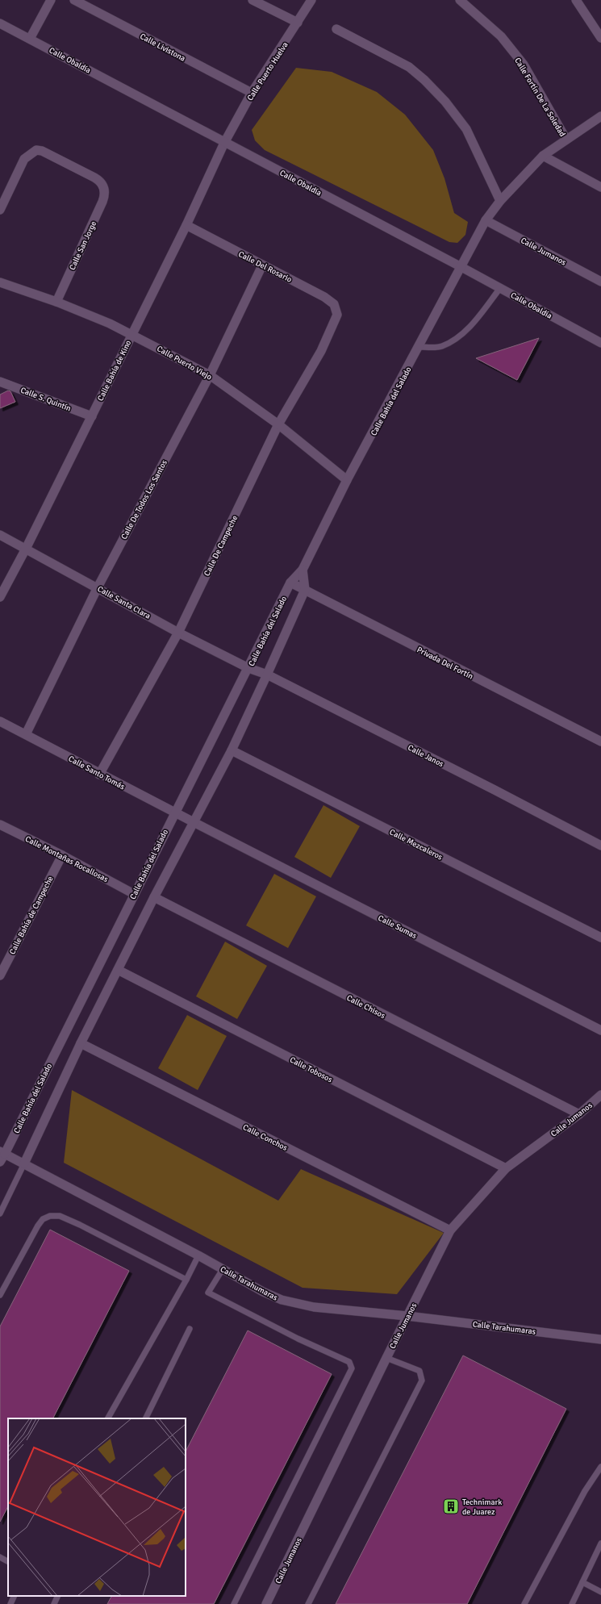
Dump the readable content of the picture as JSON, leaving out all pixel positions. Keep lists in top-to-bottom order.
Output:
{
  "streets": {
    "street": [
      "Calle Livistona",
      "Calle Obaldía",
      "Calle Puerto Huelva",
      "Calle Fortín De La Soledad",
      "Calle San Jorge",
      "Calle Jumanos",
      "Calle Del Rosario",
      "Calle Puerto Viejo",
      "Calle Bahía de Kino",
      "Calle S. Quintín",
      "Calle Bahía del Salado",
      "Calle De Todos Los Santos",
      "Calle De Campeche",
      "Calle Santa Clara",
      "Privada Del Fortín",
      "Calle Janos",
      "Calle Santo Tomás",
      "Calle Mezcaleros",
      "Calle Montañas Rocallosas",
      "Calle Bahía de Campeche",
      "Calle Sumas",
      "Calle Chisos",
      "Calle Tobosos",
      "Calle Conchos",
      "Calle Tarahumaras"
    ]
  },
  "crossings": [
    ["Calle Livistona", "Calle Puerto Huelva"],
    ["Calle Obaldía", "Calle Puerto Huelva"],
    ["Calle Obaldía", "Calle Fortín De La Soledad"],
    ["Calle Obaldía", "Calle Bahía de Kino"],
    ["Calle Obaldía", "Calle Bahía del Salado"],
    ["Calle Puerto Huelva", "Calle Bahía de Kino"],
    ["Calle Fortín De La Soledad", "Calle Jumanos"],
    ["Calle Fortín De La Soledad", "Calle Bahía del Salado"],
    ["Calle San Jorge", "Calle Puerto Viejo"],
    ["Calle Jumanos", "Calle Chisos"],
    ["Calle Jumanos", "Calle Tobosos"],
    ["Calle Jumanos", "Calle Conchos"],
    ["Calle Jumanos", "Calle Tarahumaras"],
    ["Calle Del Rosario", "Calle Bahía de Kino"],
    ["Calle Del Rosario", "Calle De Todos Los Santos"],
    ["Calle Del Rosario", "Calle De Campeche"],
    ["Calle Puerto Viejo", "Calle Bahía de Kino"],
    ["Calle Puerto Viejo", "Calle Bahía del Salado"],
    ["Calle Puerto Viejo", "Calle De Todos Los Santos"],
    ["Calle Puerto Viejo", "Calle De Campeche"],
    ["Calle Bahía de Kino", "Calle S. Quintín"],
    ["Calle Bahía de Kino", "Calle Santa Clara"],
    ["Calle Bahía del Salado", "Calle Santa Clara"],
    ["Calle Bahía del Salado", "Privada Del Fortín"],
    ["Calle Bahía del Salado", "Calle Janos"],
    ["Calle Bahía del Salado", "Calle Santo Tomás"],
    ["Calle Bahía del Salado", "Calle Mezcaleros"],
    ["Calle Bahía del Salado", "Calle Montañas Rocallosas"],
    ["Calle Bahía del Salado", "Calle Sumas"],
    ["Calle Bahía del Salado", "Calle Chisos"],
    ["Calle Bahía del Salado", "Calle Tobosos"],
    ["Calle Bahía del Salado", "Calle Conchos"],
    ["Calle Bahía del Salado", "Calle Tarahumaras"],
    ["Calle De Todos Los Santos", "Calle Santa Clara"],
    ["Calle De Todos Los Santos", "Calle Santo Tomás"],
    ["Calle De Campeche", "Calle Santa Clara"],
    ["Calle De Campeche", "Calle Santo Tomás"],
    ["Calle Santa Clara", "Calle Janos"],
    ["Calle Santo Tomás", "Calle Sumas"],
    ["Calle Montañas Rocallosas", "Calle Bahía de Campeche"]
  ],
  "places": {
    "building": ["Technimark de Juarez"]
  }
}
